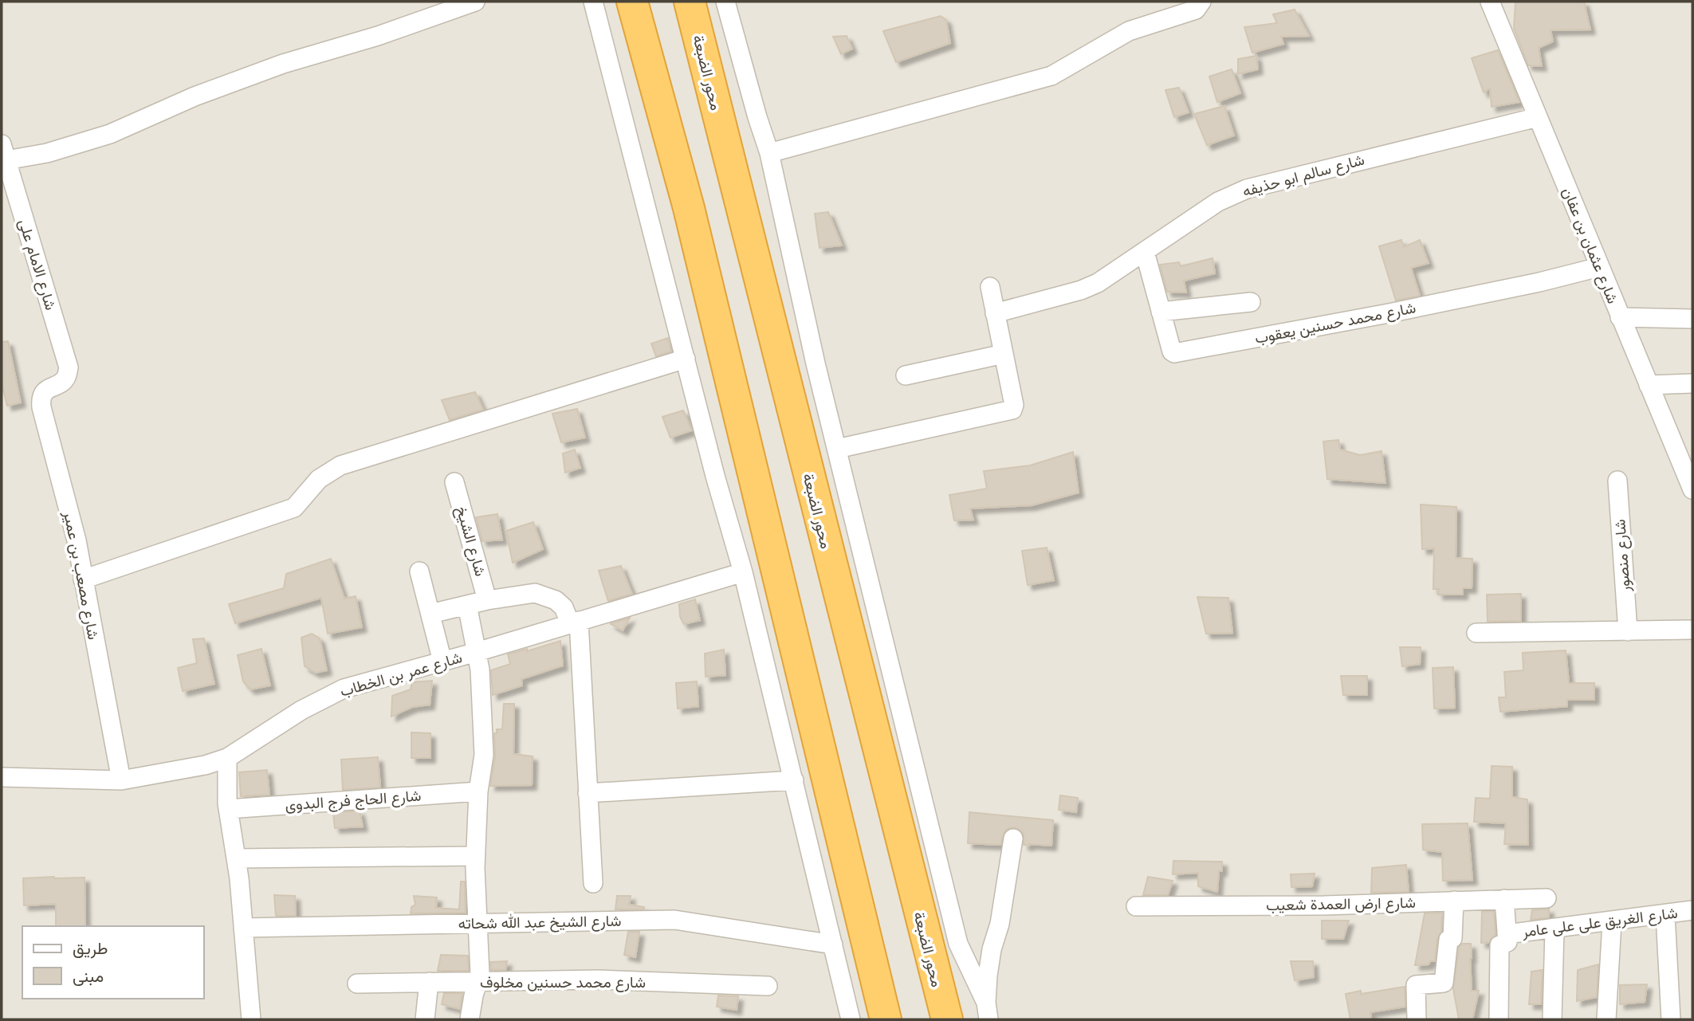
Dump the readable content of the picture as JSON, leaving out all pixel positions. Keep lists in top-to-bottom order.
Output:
{
  "streets": {
    "highway": ["محور الضبعة"],
    "street": [
      "شارع سالم ابو حذيفه",
      "شارع عثمان بن عفان",
      "شارع الامام على",
      "شارع محمد حسنين يعقوب",
      "شارع الشيخ",
      "شارع منصور",
      "شارع مصعب بن عمير",
      "شارع عمر بن الخطاب",
      "شارع الحاج فرج البدوى",
      "شارع ارض العمدة شعيب",
      "شارع الشيخ عبد الله شحاته",
      "شارع الغريق على على عامر",
      "شارع محمد حسنين مخلوف"
    ]
  },
  "crossings": [
    ["شارع سالم ابو حذيفه", "شارع عثمان بن عفان"],
    ["شارع سالم ابو حذيفه", "شارع محمد حسنين يعقوب"],
    ["شارع عثمان بن عفان", "شارع محمد حسنين يعقوب"],
    ["شارع الامام على", "شارع مصعب بن عمير"],
    ["شارع مصعب بن عمير", "شارع عمر بن الخطاب"]
  ],
  "legend": ["طريق", "مبنى"]
}
